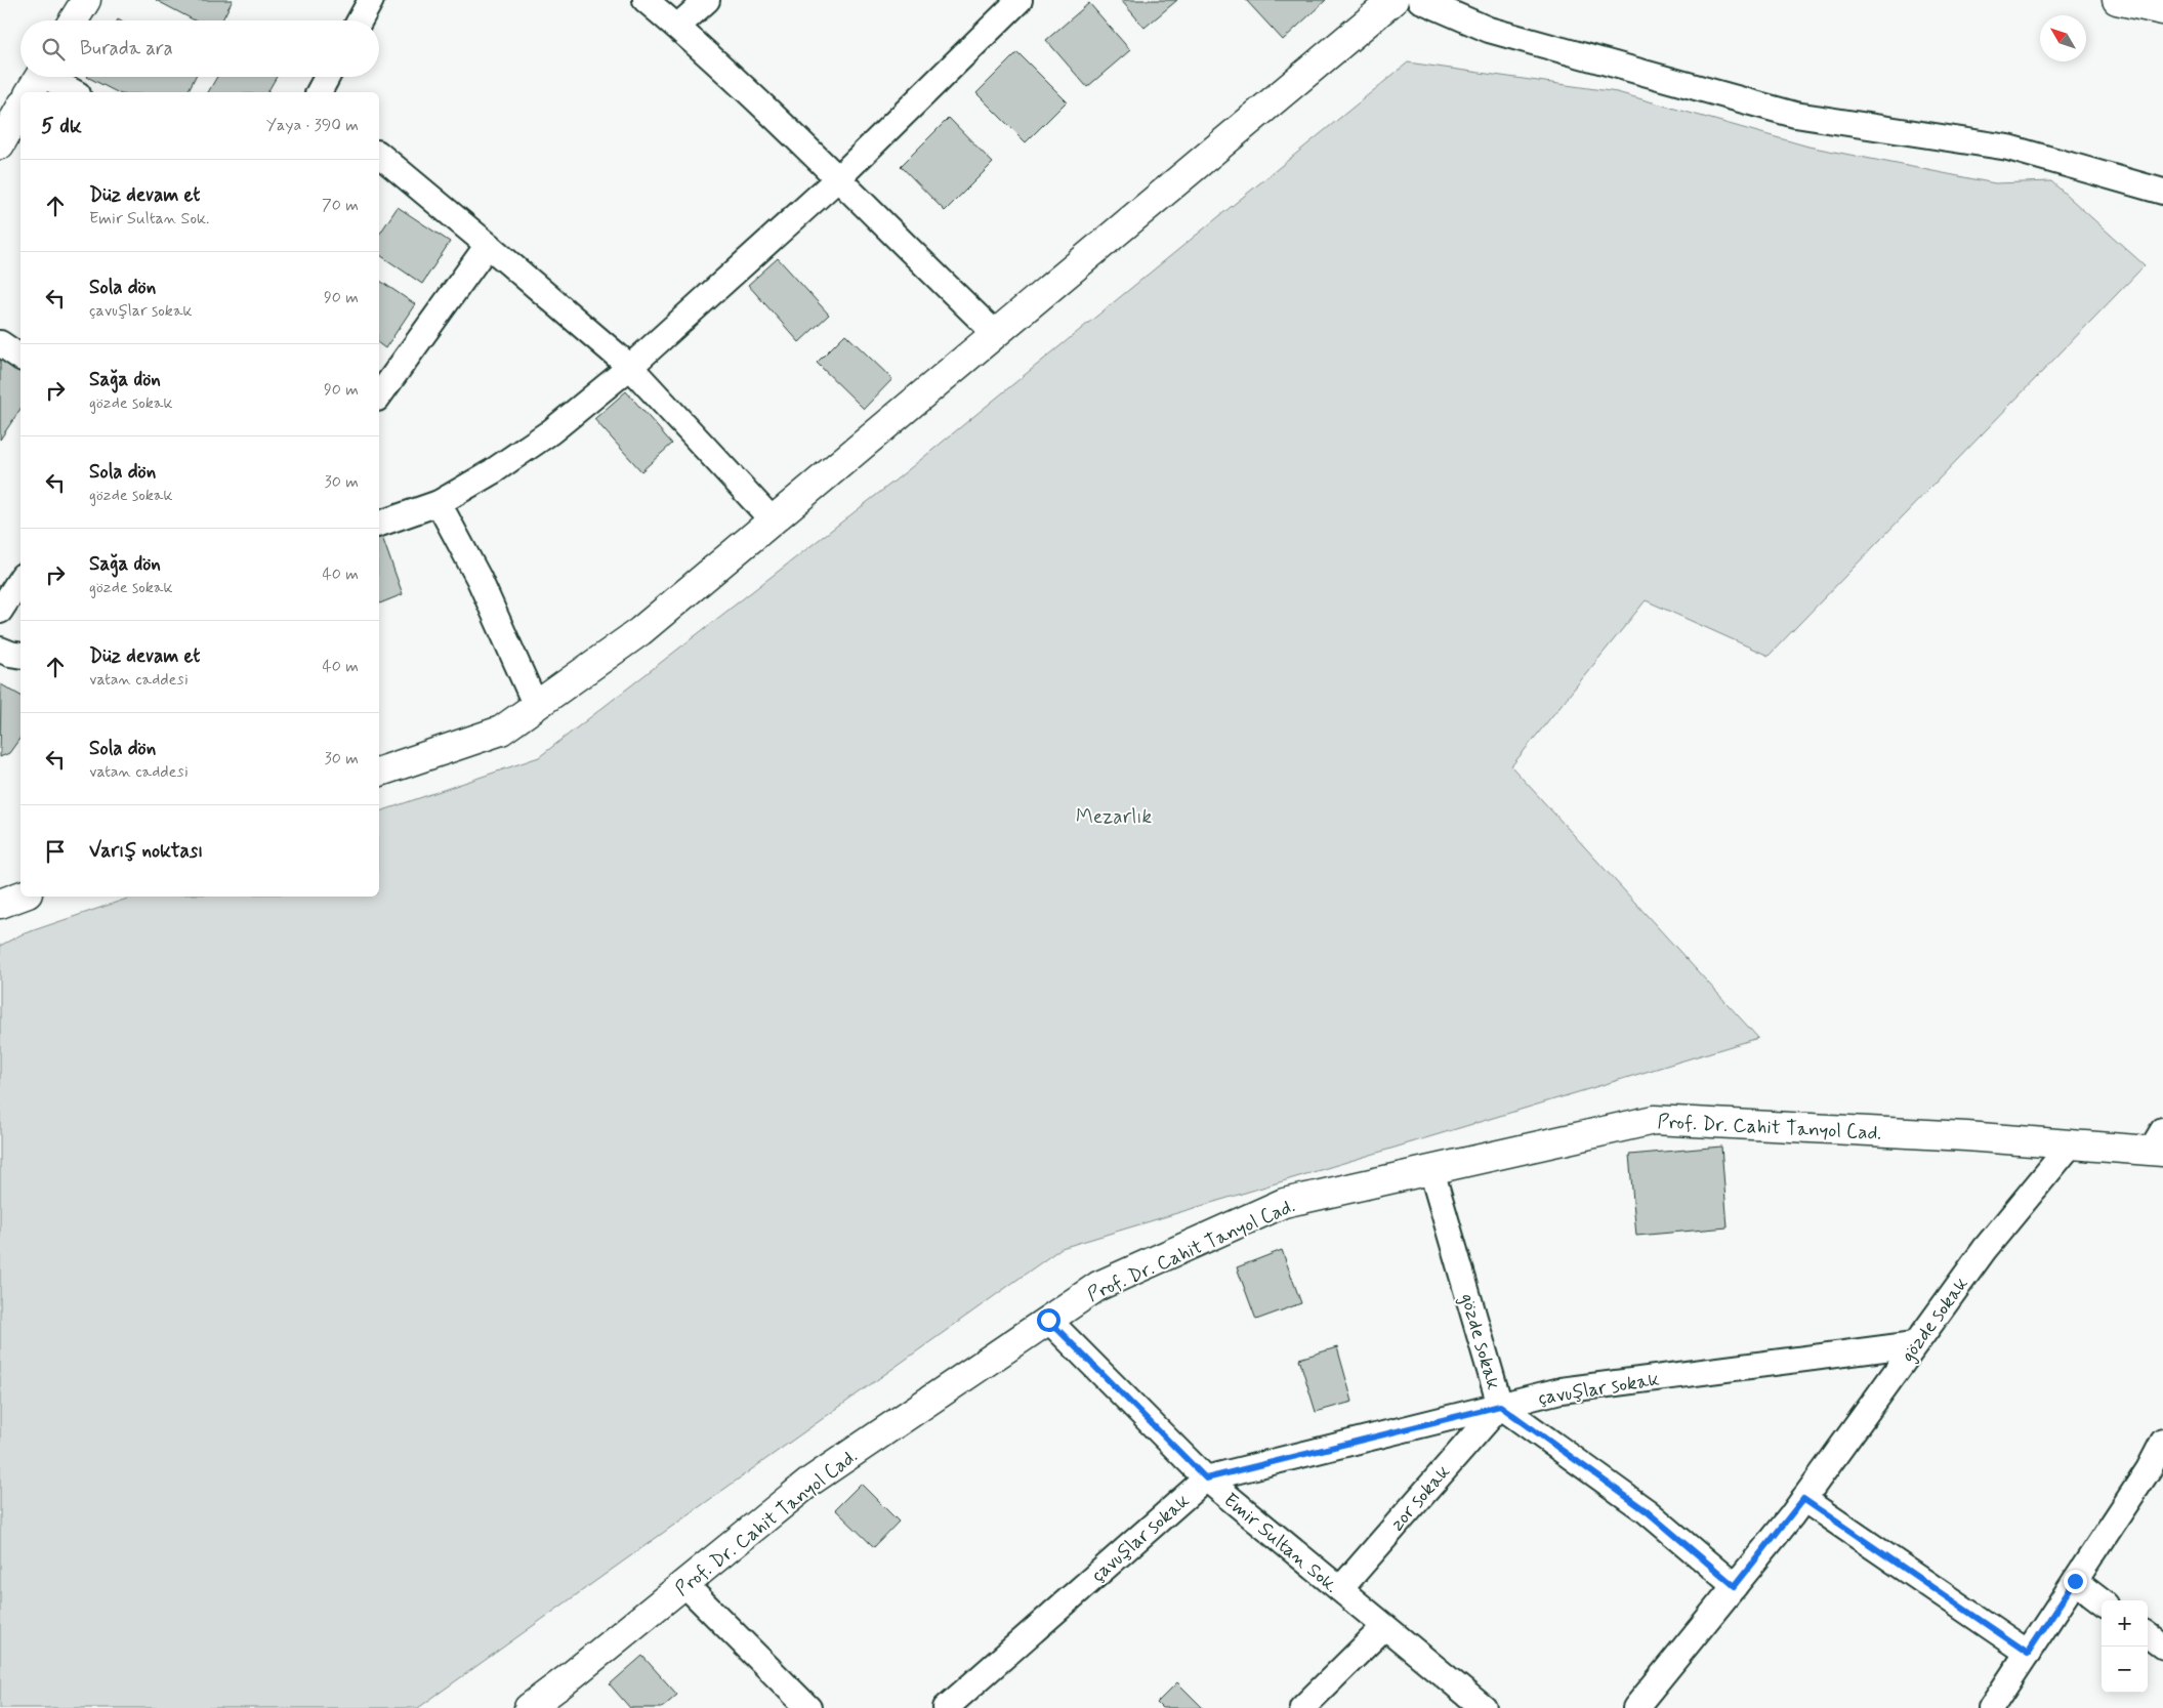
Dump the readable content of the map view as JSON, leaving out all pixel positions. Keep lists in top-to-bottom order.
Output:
{
  "streets": {
    "street": [
      "Prof. Dr. Cahit Tanyol Cad.",
      "gözde sokak",
      "çavuşlar sokak",
      "zor sokak",
      "Emir Sultan Sok."
    ]
  },
  "crossings": [
    ["Prof. Dr. Cahit Tanyol Cad.", "gözde sokak"],
    ["Prof. Dr. Cahit Tanyol Cad.", "Emir Sultan Sok."],
    ["gözde sokak", "çavuşlar sokak"],
    ["gözde sokak", "zor sokak"],
    ["çavuşlar sokak", "zor sokak"],
    ["çavuşlar sokak", "Emir Sultan Sok."],
    ["zor sokak", "Emir Sultan Sok."]
  ],
  "parks": ["Mezarlık"],
  "north": "top left",
  "page": {
    "search": "Burada ara",
    "heading": ["5 dk", "Yaya · 390 m"],
    "list": [
      ["Düz devam et", "Emir Sultan Sok.", "70 m"],
      ["Sola dön", "çavuşlar sokak", "90 m"],
      ["Sağa dön", "gözde sokak", "90 m"],
      ["Sola dön", "gözde sokak", "30 m"],
      ["Sağa dön", "gözde sokak", "40 m"],
      ["Düz devam et", "vatan caddesi", "40 m"],
      ["Sola dön", "vatan caddesi", "30 m"],
      "Varış noktası"
    ],
    "map_buttons": ["+", "−"]
  }
}
